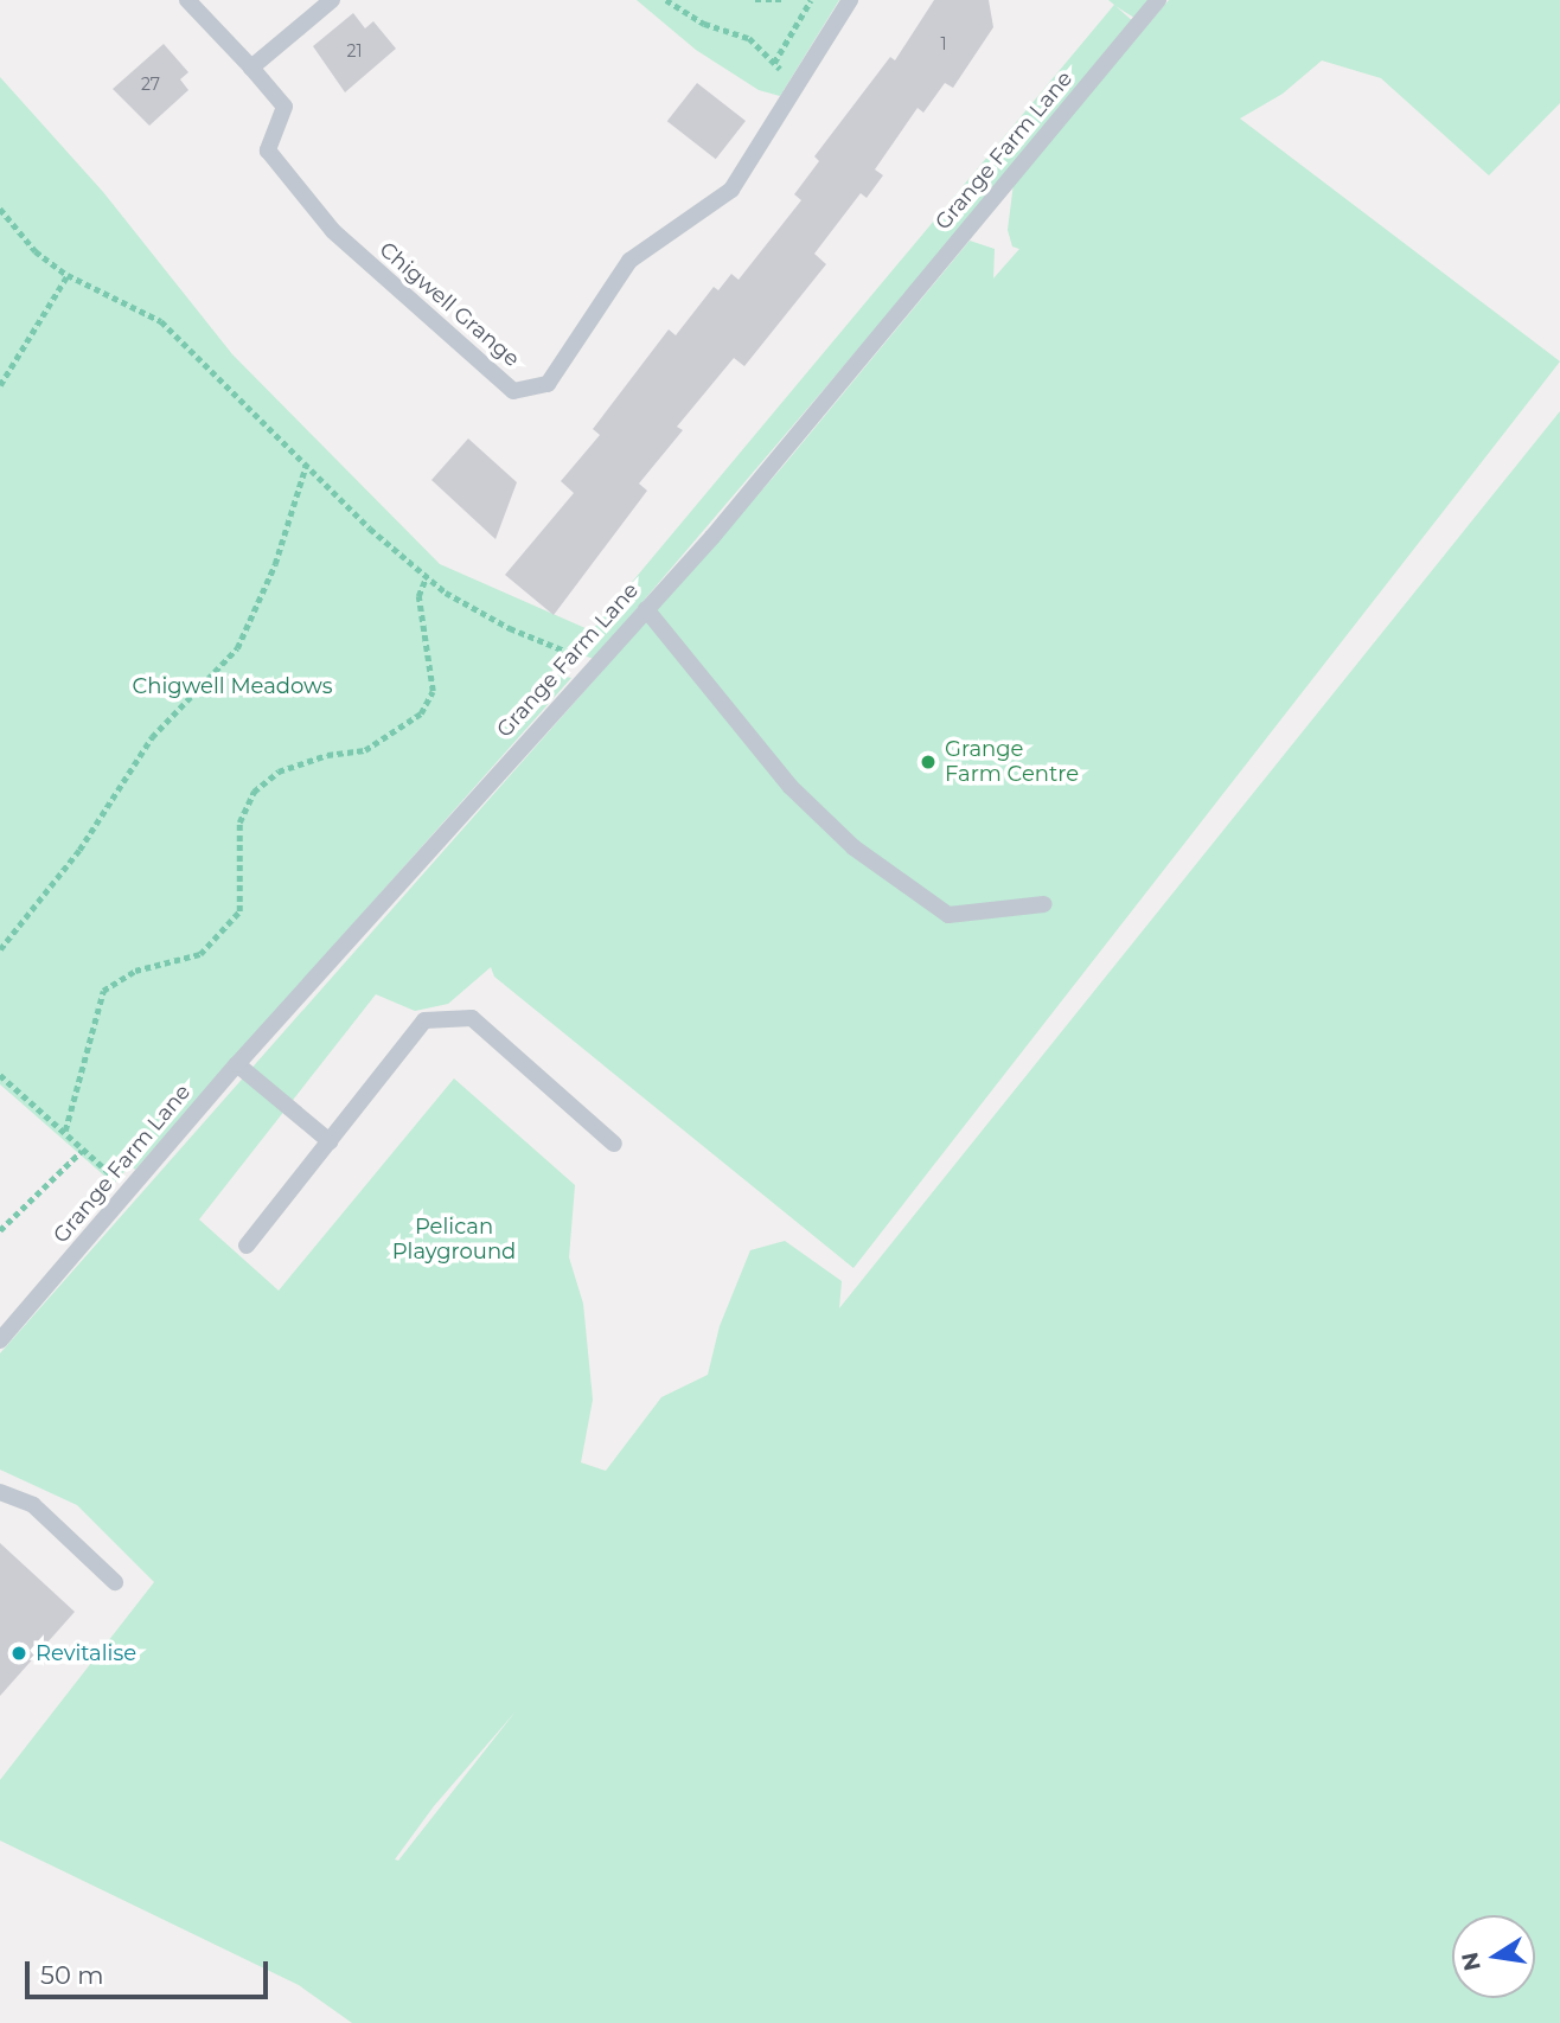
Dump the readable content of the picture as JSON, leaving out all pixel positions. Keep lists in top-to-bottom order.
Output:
{
  "streets": {
    "lane": ["Grange Farm Lane", "Chigwell Grange"]
  },
  "parks": ["Chigwell Meadows", "Pelican Playground"],
  "places": ["Grange Farm Centre", "Revitalise"],
  "house_numbers": ["1", "21", "27"],
  "scale_bar": "50 m",
  "north": "left"
}
